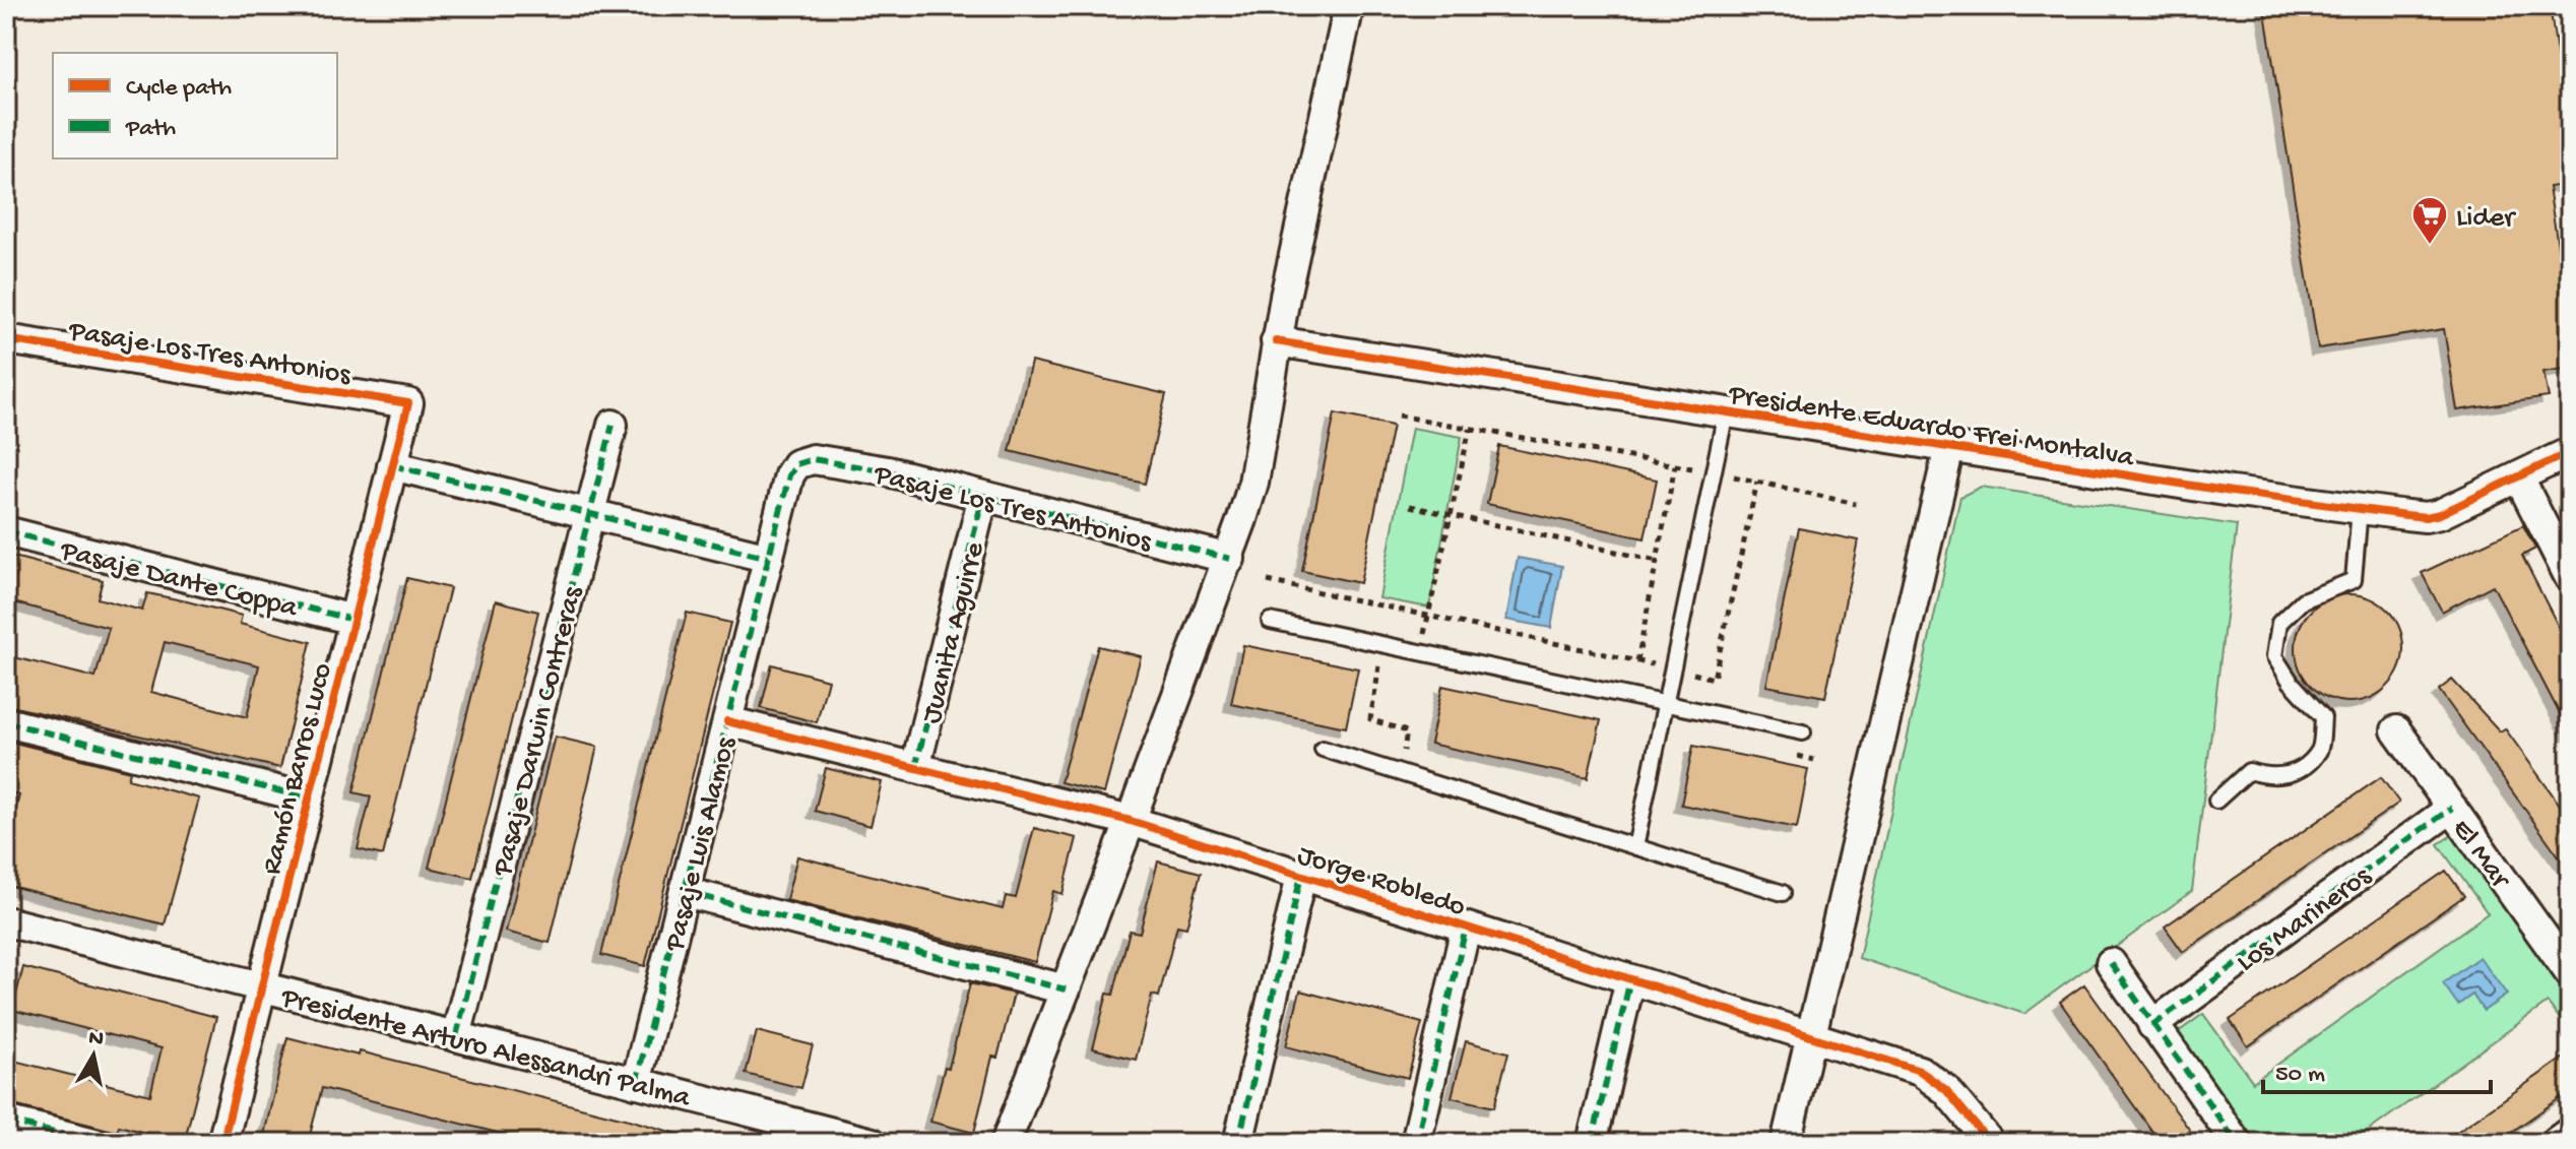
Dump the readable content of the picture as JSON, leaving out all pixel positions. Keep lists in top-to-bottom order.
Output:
{
  "streets": {
    "street": [
      "Pasaje Los Tres Antonios",
      "Presidente Eduardo Frei Montalva",
      "Pasaje Dante Coppa",
      "Juanita Aguirre",
      "Pasaje Darwin Contreras",
      "Ramón Barros Luco",
      "Pasaje Luis Alamos",
      "El Mar",
      "Jorge Robledo",
      "Los Marineros",
      "Presidente Arturo Alessandri Palma"
    ]
  },
  "crossings": [
    ["Pasaje Los Tres Antonios", "Juanita Aguirre"],
    ["Pasaje Los Tres Antonios", "Ramón Barros Luco"],
    ["Pasaje Los Tres Antonios", "Pasaje Luis Alamos"],
    ["Pasaje Dante Coppa", "Ramón Barros Luco"],
    ["Juanita Aguirre", "Jorge Robledo"],
    ["Pasaje Darwin Contreras", "Presidente Arturo Alessandri Palma"],
    ["Ramón Barros Luco", "Presidente Arturo Alessandri Palma"],
    ["Pasaje Luis Alamos", "Jorge Robledo"],
    ["Pasaje Luis Alamos", "Presidente Arturo Alessandri Palma"],
    ["El Mar", "Los Marineros"]
  ],
  "places": {
    "supermarket": ["Lider"]
  },
  "legend": ["Cycle path", "Path"],
  "scale_bar": "50 m",
  "north": "top"
}
